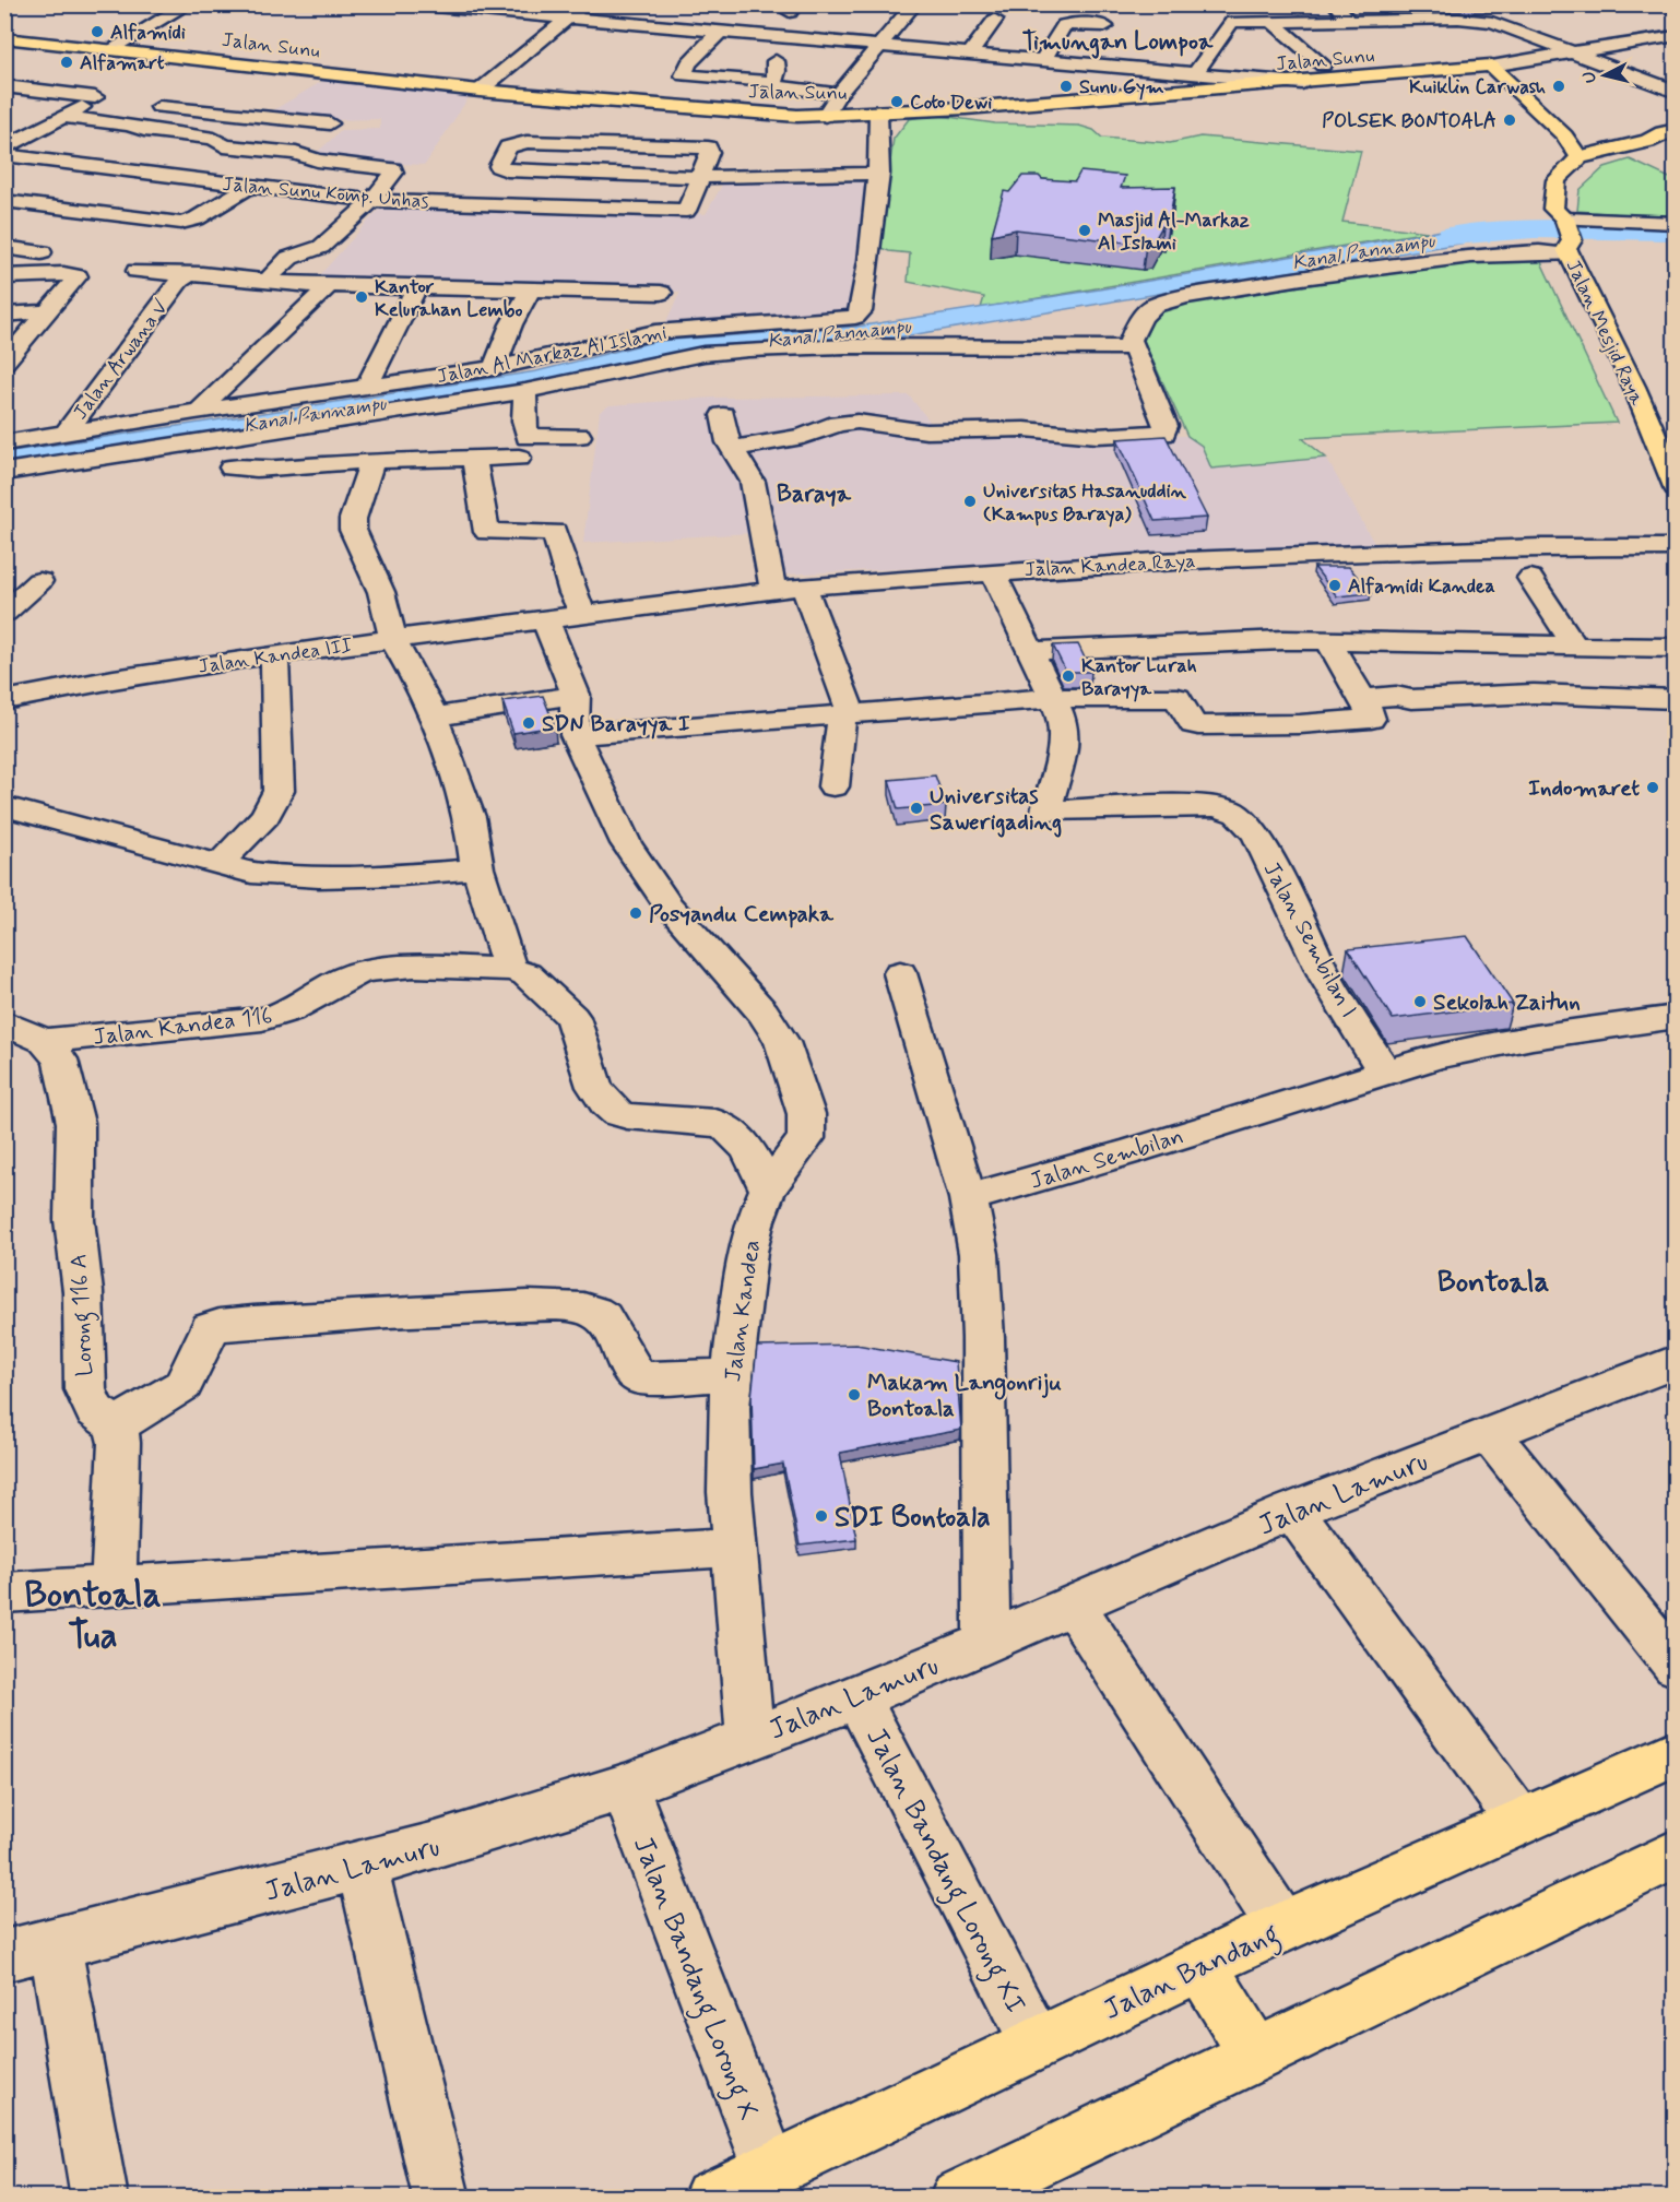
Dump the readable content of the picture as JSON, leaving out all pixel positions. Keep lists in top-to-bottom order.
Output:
{
  "streets": {
    "main road": ["Jalan Sunu", "Jalan Mesjid Raya", "Jalan Bandang"],
    "street": [
      "Jalan Sunu Komp. Unhas",
      "Jalan Al Markaz Al Islami",
      "Jalan Arwana V",
      "Jalan Kandea Raya",
      "Jalan Kandea III",
      "Jalan Sembilan I",
      "Jalan Kandea 116",
      "Jalan Sembilan",
      "Jalan Kandea",
      "Lorong 116 A",
      "Jalan Lamuru",
      "Jalan Bandang Lorong XI",
      "Jalan Bandang Lorong X"
    ]
  },
  "crossings": [
    ["Jalan Sunu", "Jalan Al Markaz Al Islami"],
    ["Jalan Al Markaz Al Islami", "Jalan Arwana V"],
    ["Jalan Kandea Raya", "Jalan Kandea III"],
    ["Jalan Kandea Raya", "Jalan Kandea"],
    ["Jalan Kandea III", "Jalan Kandea"],
    ["Jalan Sembilan I", "Jalan Sembilan"],
    ["Jalan Kandea 116", "Lorong 116 A"],
    ["Jalan Kandea", "Jalan Lamuru"],
    ["Jalan Lamuru", "Jalan Bandang Lorong XI"],
    ["Jalan Lamuru", "Jalan Bandang Lorong X"],
    ["Jalan Bandang Lorong XI", "Jalan Bandang"],
    ["Jalan Bandang", "Jalan Bandang Lorong X"]
  ],
  "districts": [
    "Timungan Lompoa",
    "Baraya",
    "Bontoala",
    "Bontoala Tua"
  ],
  "water": ["Kanal Pannampu"],
  "places": [
    "Alfamidi",
    "Alfamart",
    "Sunu Gym",
    "Kuiklin Carwash",
    "Coto Dewi",
    "POLSEK BONTOALA",
    "Masjid Al-Markaz Al Islami",
    "Kantor Kelurahan Lembo",
    "Universitas Hasanuddin (Kampus Baraya)",
    "Alfamidi Kandea",
    "Kantor Lurah Barayya",
    "SDN Barayya I",
    "Indomaret",
    "Universitas Sawerigading",
    "Posyandu Cempaka",
    "Sekolah Zaitun",
    "Makam Langonriju Bontoala",
    "SDI Bontoala"
  ],
  "north": "left"
}
